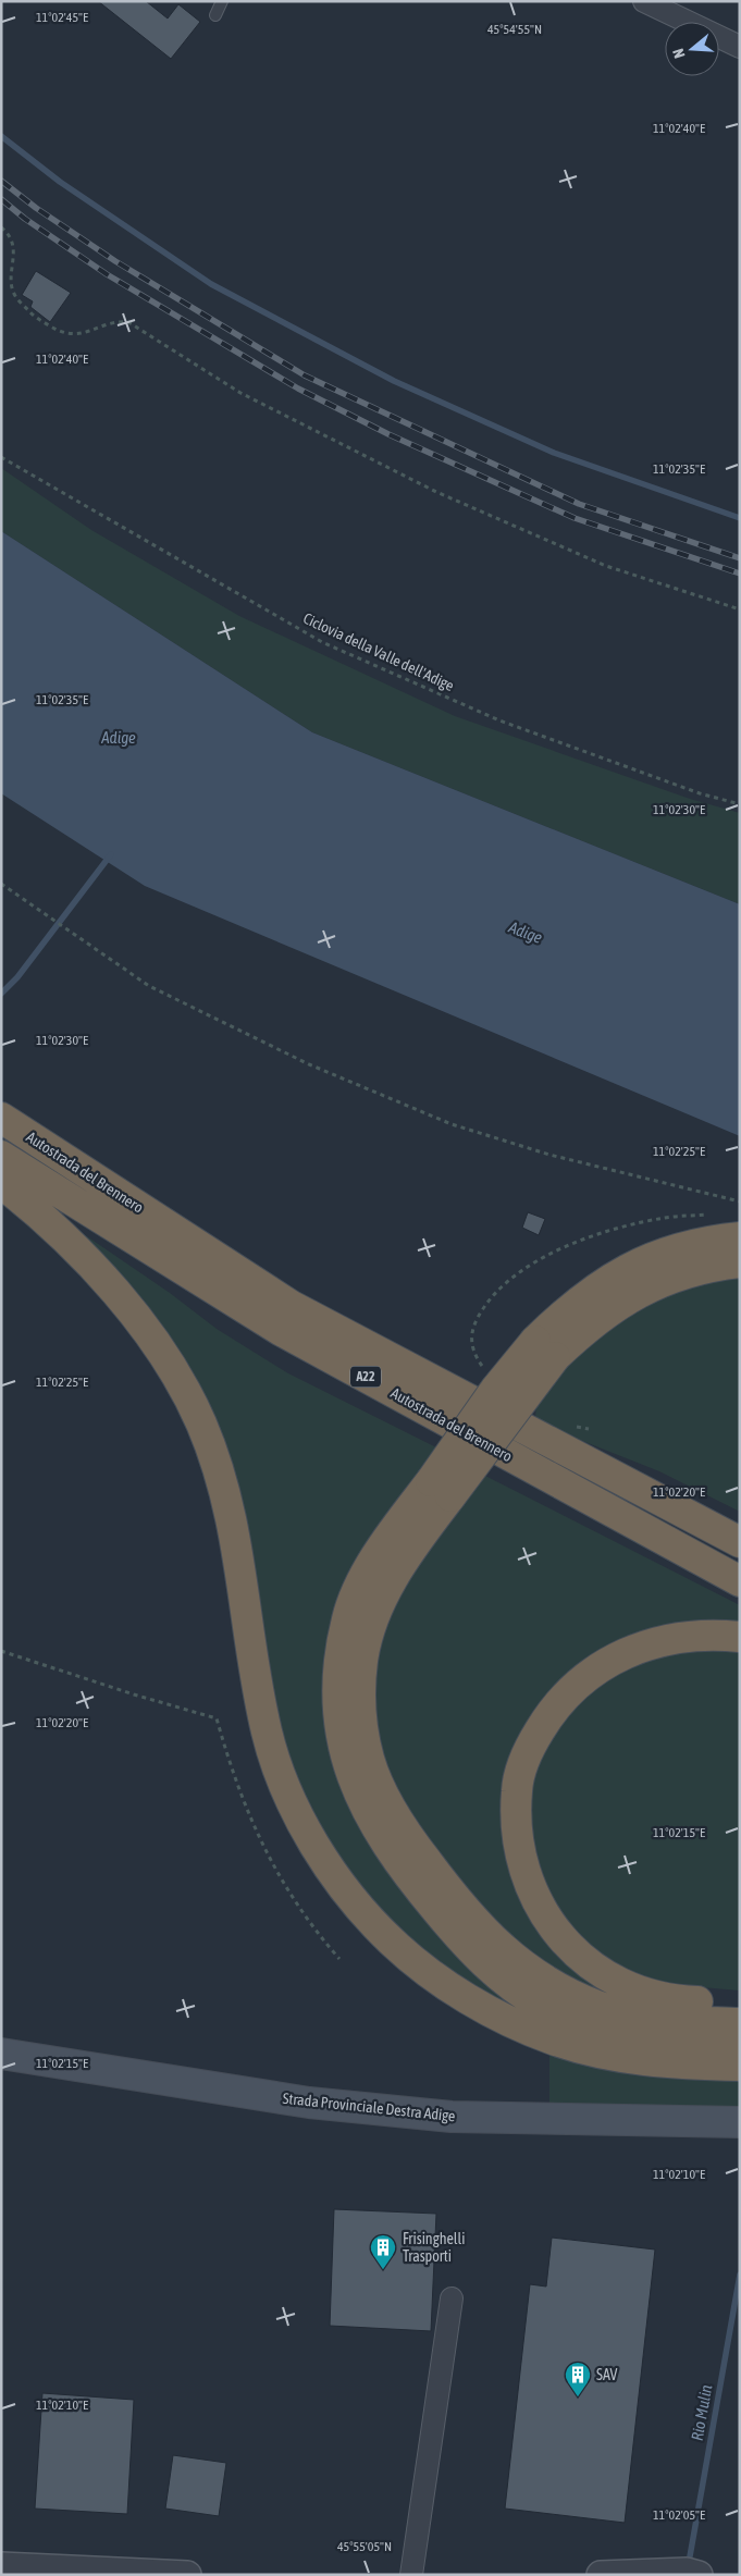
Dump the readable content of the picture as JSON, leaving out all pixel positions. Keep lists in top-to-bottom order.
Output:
{
  "streets": {
    "highway": ["Autostrada del Brennero", "A22"],
    "main road": ["Strada Provinciale Destra Adige"],
    "path": ["Ciclovia della Valle dell'Adige"]
  },
  "water": ["Adige", "Rio Mulin"],
  "places": {
    "building": ["Frisinghelli Trasporti", "SAV"]
  },
  "north": "left",
  "coordinates": [
    "11°02'45\"E",
    "45°54'55\"N",
    "11°02'40\"E",
    "11°02'35\"E",
    "11°02'30\"E",
    "11°02'25\"E",
    "11°02'20\"E",
    "11°02'15\"E",
    "11°02'10\"E",
    "11°02'05\"E",
    "45°55'05\"N"
  ]
}
